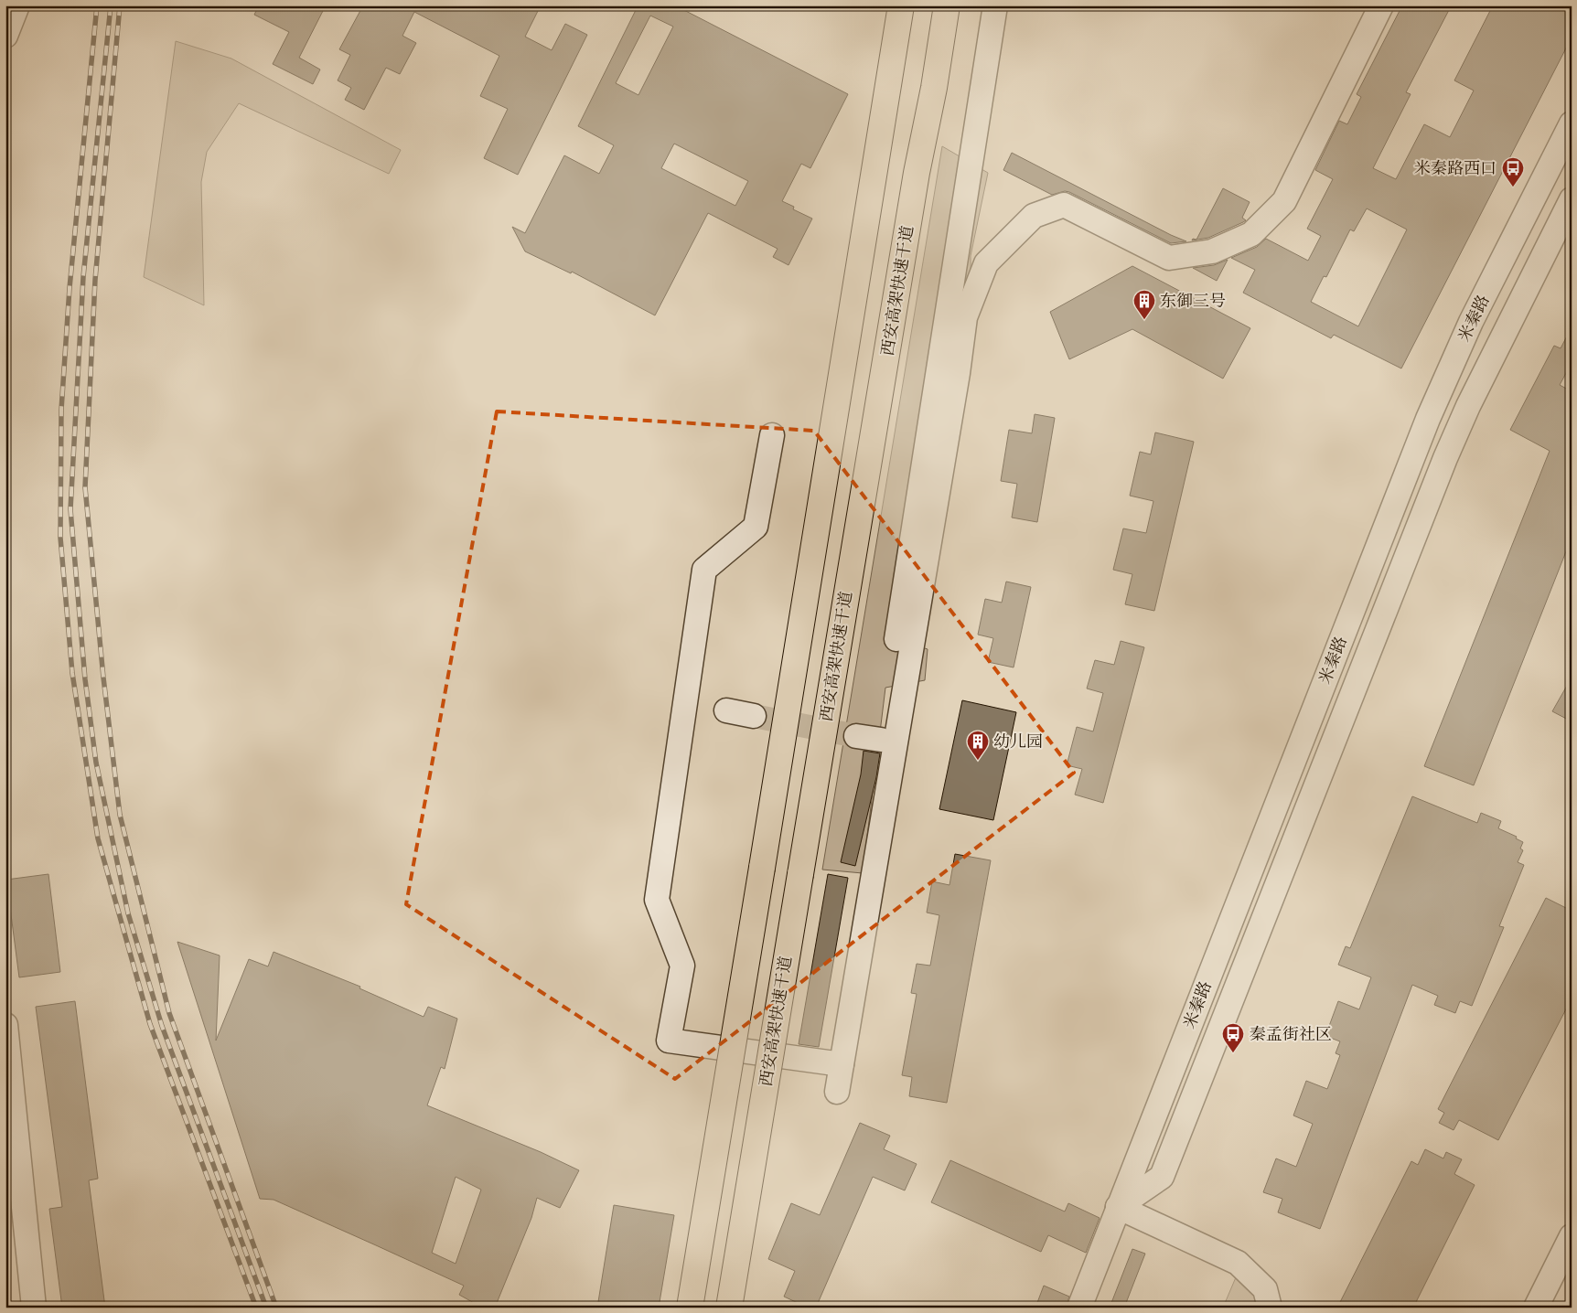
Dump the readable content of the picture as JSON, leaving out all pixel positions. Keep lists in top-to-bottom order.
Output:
{
  "streets": {
    "highway": ["西安高架快速干道"],
    "street": ["米秦路"]
  },
  "places": {
    "bus stop": ["米秦路西口", "秦孟街社区"],
    "building": ["东御三号", "幼儿园"]
  }
}
